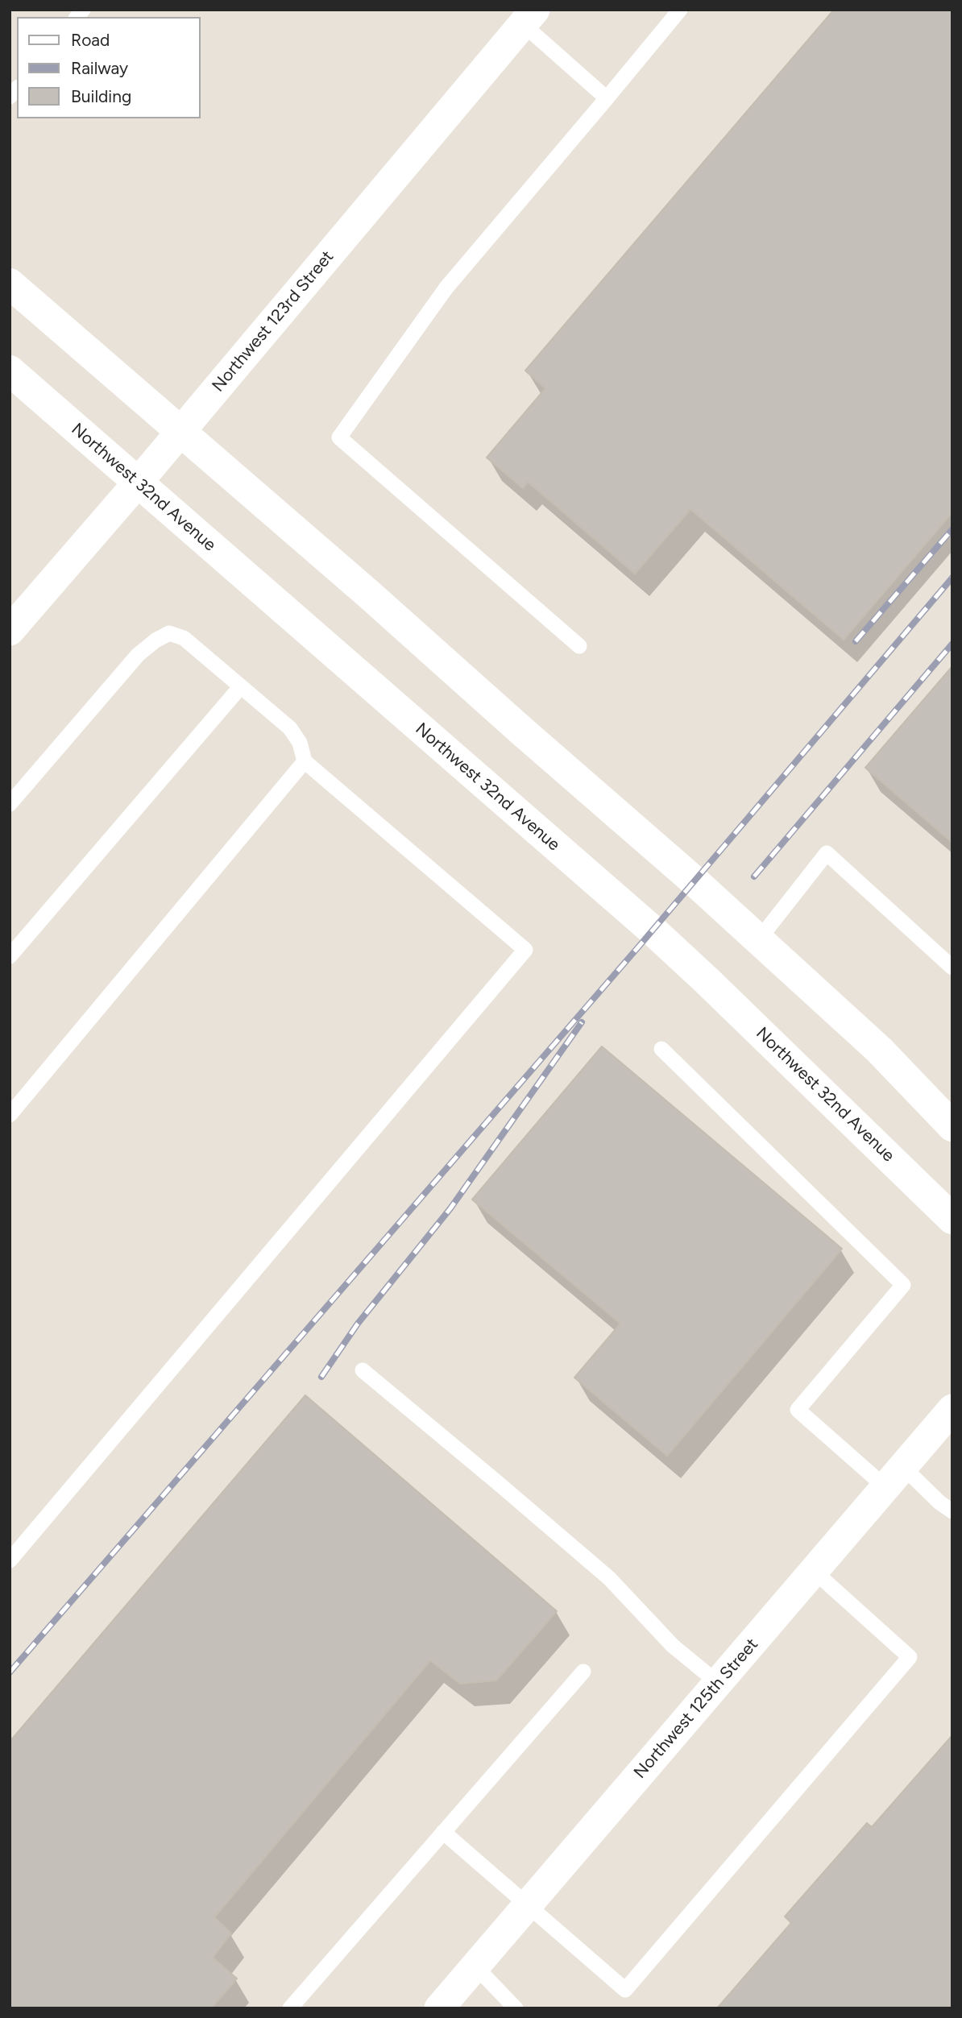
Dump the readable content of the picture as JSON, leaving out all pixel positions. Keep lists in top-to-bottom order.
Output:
{
  "streets": {
    "main road": ["Northwest 32nd Avenue"],
    "street": ["Northwest 123rd Street", "Northwest 125th Street"]
  },
  "crossings": [
    ["Northwest 123rd Street", "Northwest 32nd Avenue"]
  ],
  "legend": ["Road", "Railway", "Building"]
}
